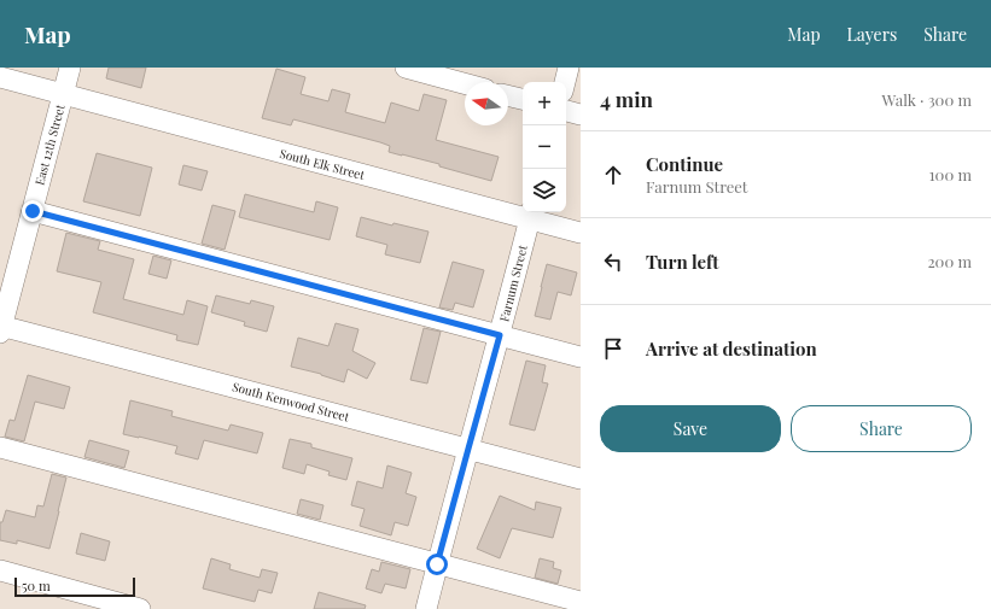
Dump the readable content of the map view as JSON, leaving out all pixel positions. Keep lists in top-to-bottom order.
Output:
{
  "streets": {
    "street": [
      "East 12th Street",
      "South Elk Street",
      "Farnum Street",
      "South Kenwood Street"
    ]
  },
  "crossings": [
    ["East 12th Street", "South Elk Street"],
    ["East 12th Street", "South Kenwood Street"],
    ["South Elk Street", "Farnum Street"],
    ["Farnum Street", "South Kenwood Street"]
  ],
  "scale_bar": "50 m",
  "north": "left",
  "page": {
    "header": "Map",
    "nav": ["Map", "Layers", "Share"],
    "heading": ["4 min", "Walk · 300 m"],
    "map_buttons": ["+", "−"],
    "list": [
      ["Continue", "Farnum Street", "100 m"],
      ["Turn left", "200 m"],
      "Arrive at destination"
    ],
    "buttons": ["Save", "Share"],
    "scale": "50 m"
  }
}
